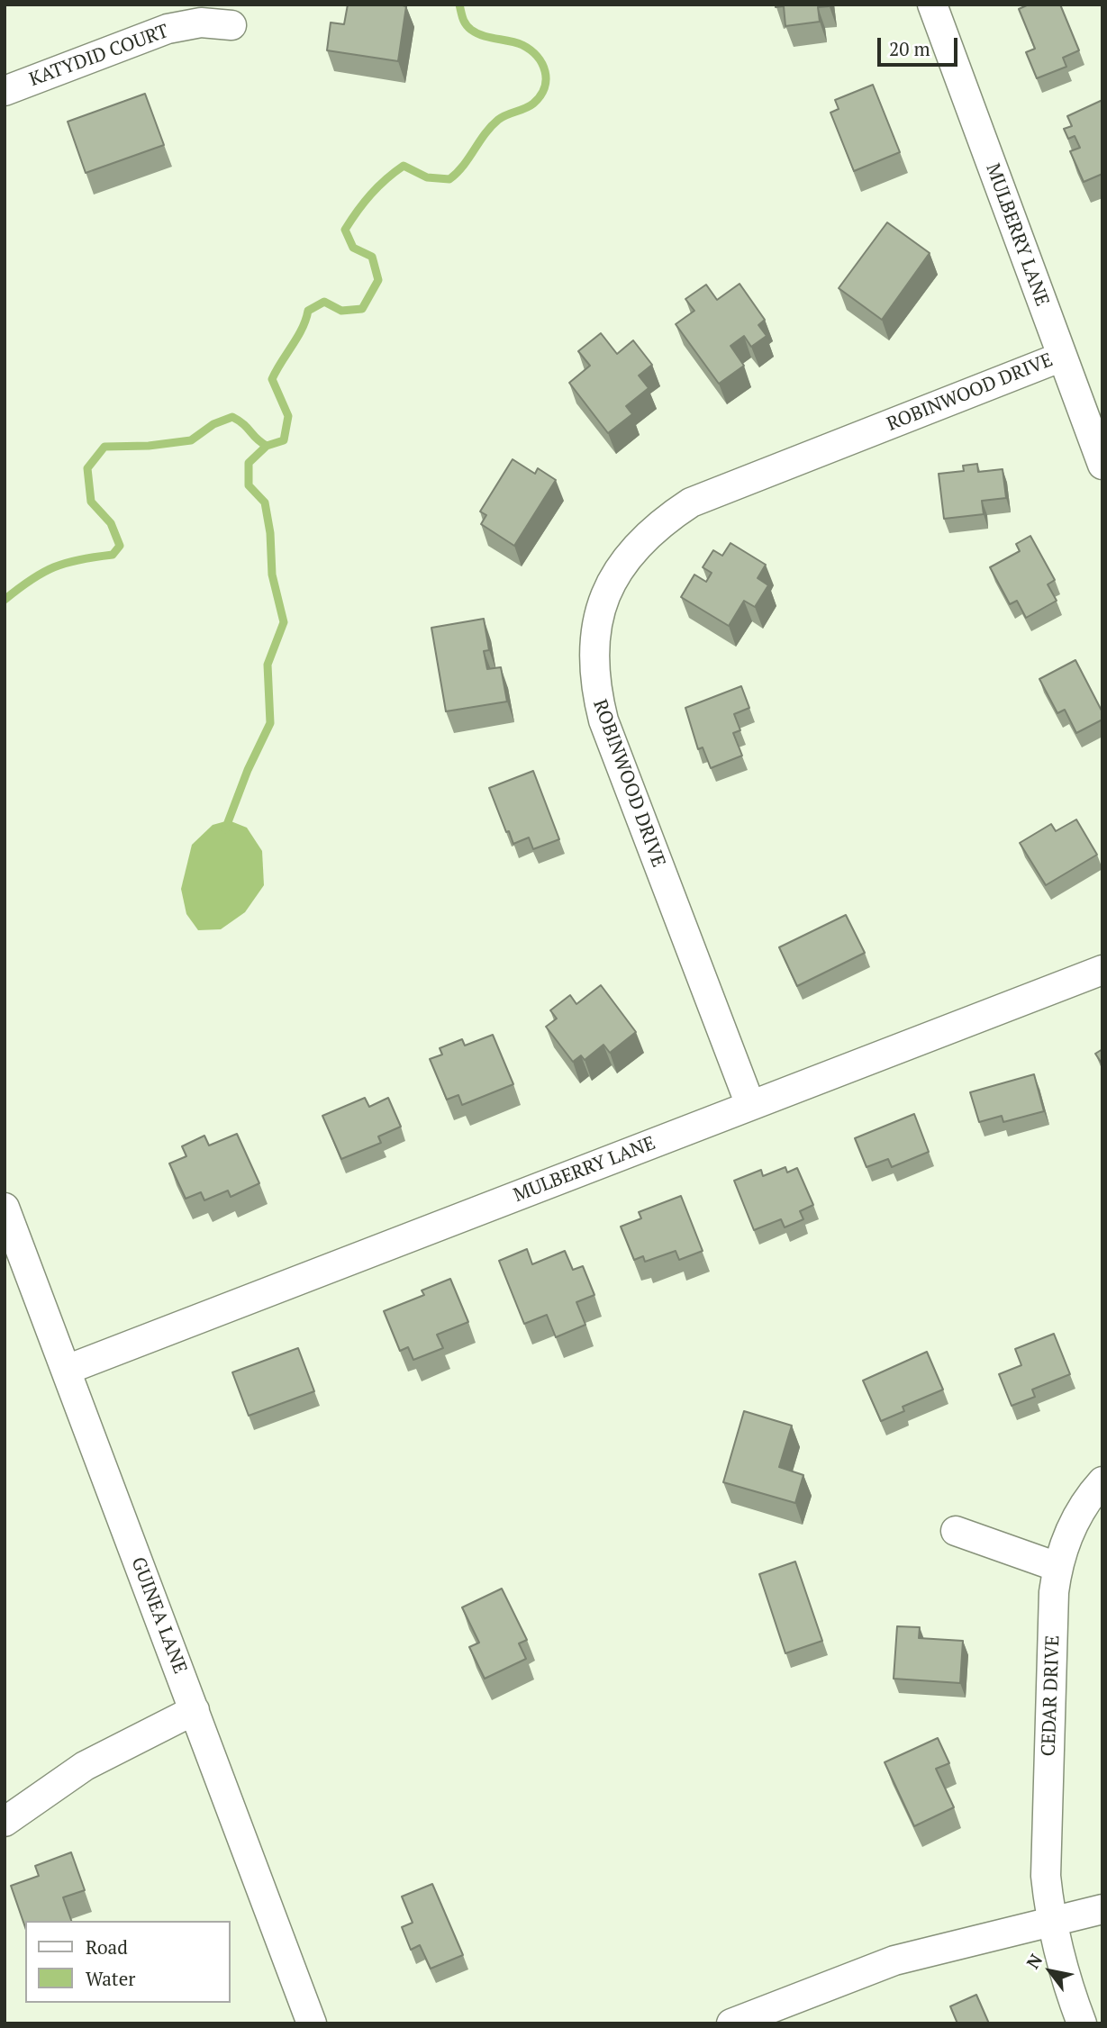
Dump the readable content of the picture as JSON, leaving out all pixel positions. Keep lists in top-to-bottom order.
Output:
{
  "streets": {
    "street": [
      "KATYDID COURT",
      "MULBERRY LANE",
      "ROBINWOOD DRIVE",
      "GUINEA LANE",
      "CEDAR DRIVE"
    ]
  },
  "crossings": [
    ["MULBERRY LANE", "ROBINWOOD DRIVE"],
    ["MULBERRY LANE", "GUINEA LANE"]
  ],
  "legend": ["Road", "Water"],
  "scale_bar": "20 m",
  "north": "top left"
}
